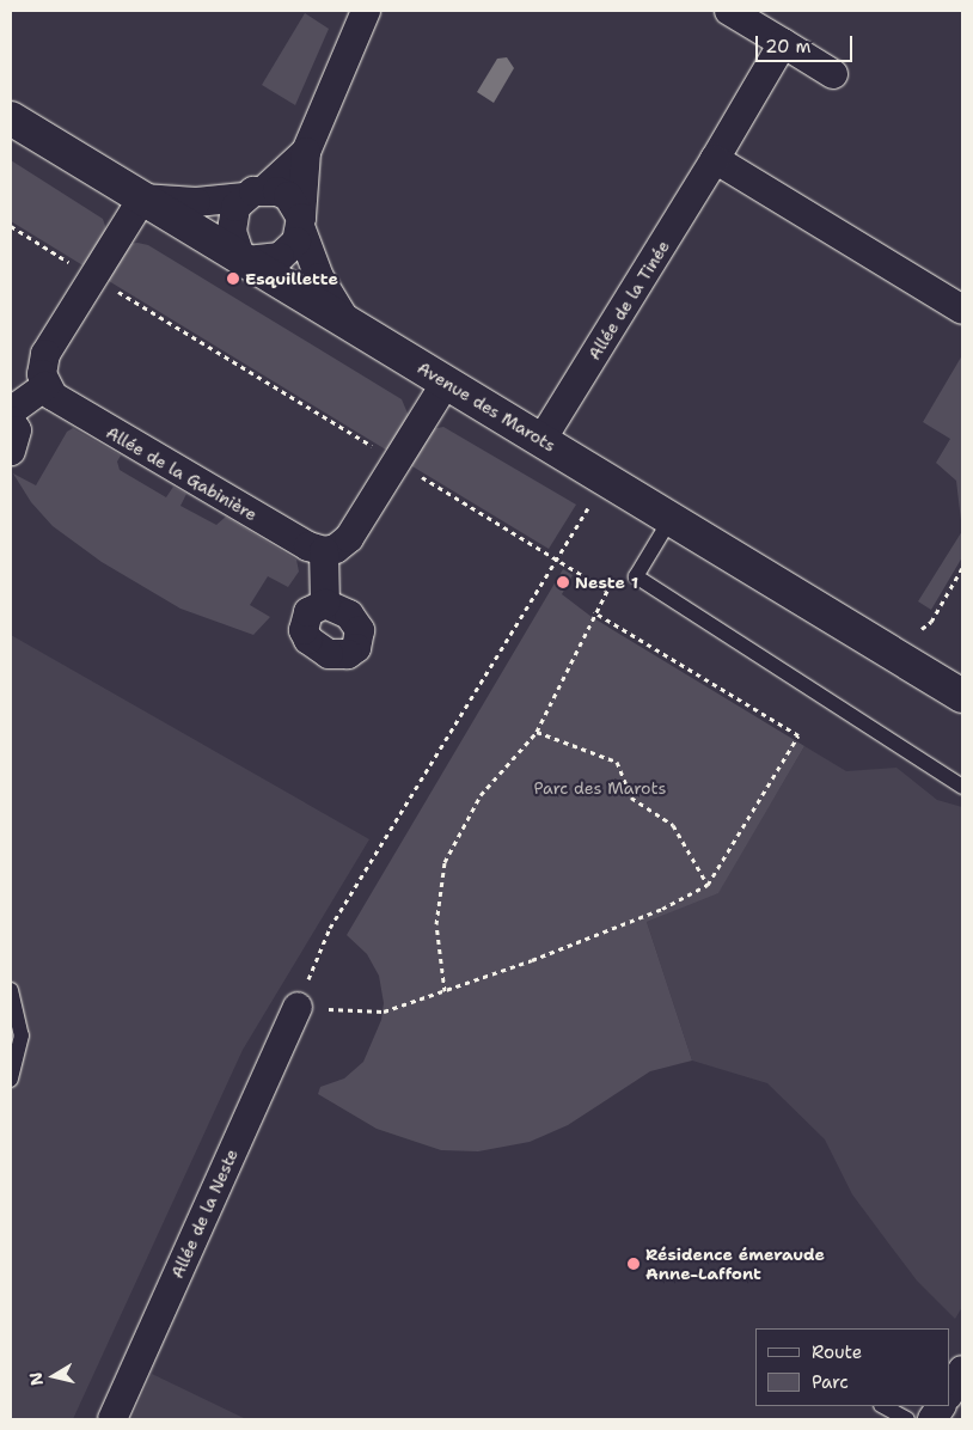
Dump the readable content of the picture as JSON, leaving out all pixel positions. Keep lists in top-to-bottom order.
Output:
{
  "streets": {
    "street": [
      "Allée de la Tinée",
      "Avenue des Marots",
      "Allée de la Gabinière",
      "Allée de la Neste"
    ]
  },
  "crossings": [
    ["Allée de la Tinée", "Avenue des Marots"]
  ],
  "parks": ["Parc des Marots"],
  "places": ["Esquillette", "Neste 1", "Résidence émeraude Anne-Laffont"],
  "legend": ["Route", "Parc"],
  "scale_bar": "20 m",
  "north": "left"
}
